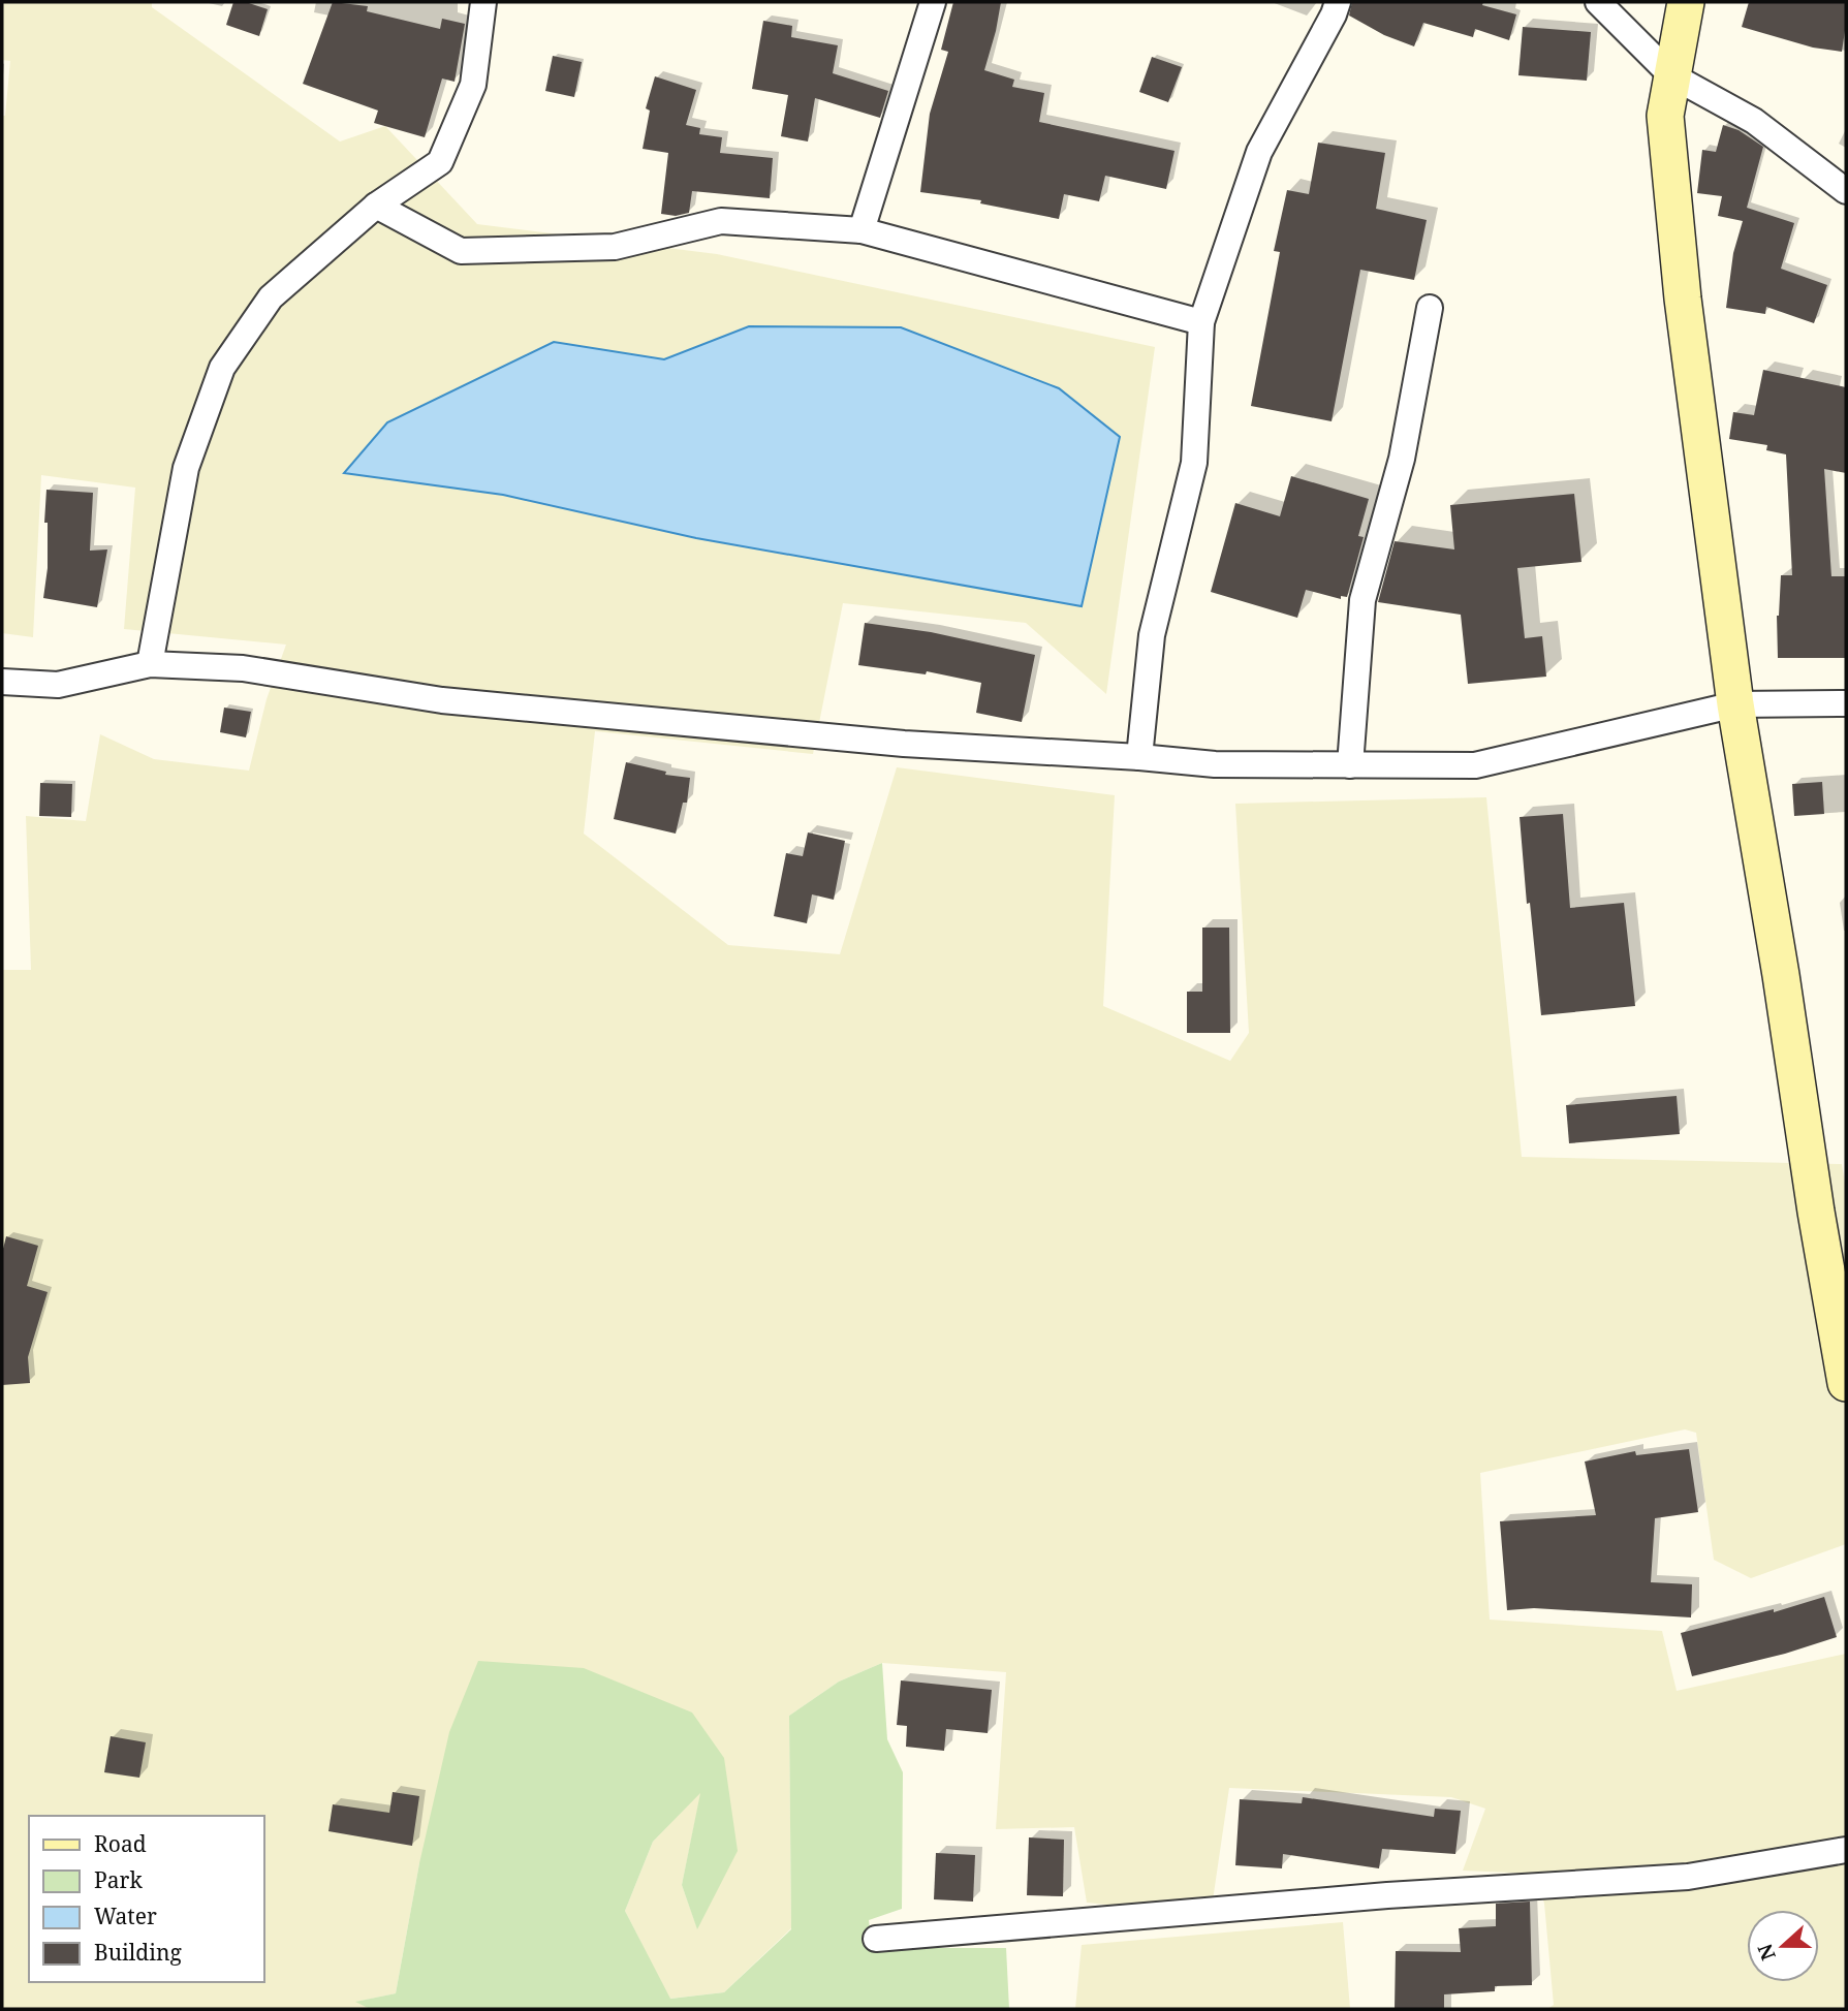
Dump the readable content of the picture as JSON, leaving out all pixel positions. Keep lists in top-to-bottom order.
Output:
{
  "legend": [
    "Road",
    "Park",
    "Water",
    "Building"
  ],
  "north": "left"
}
